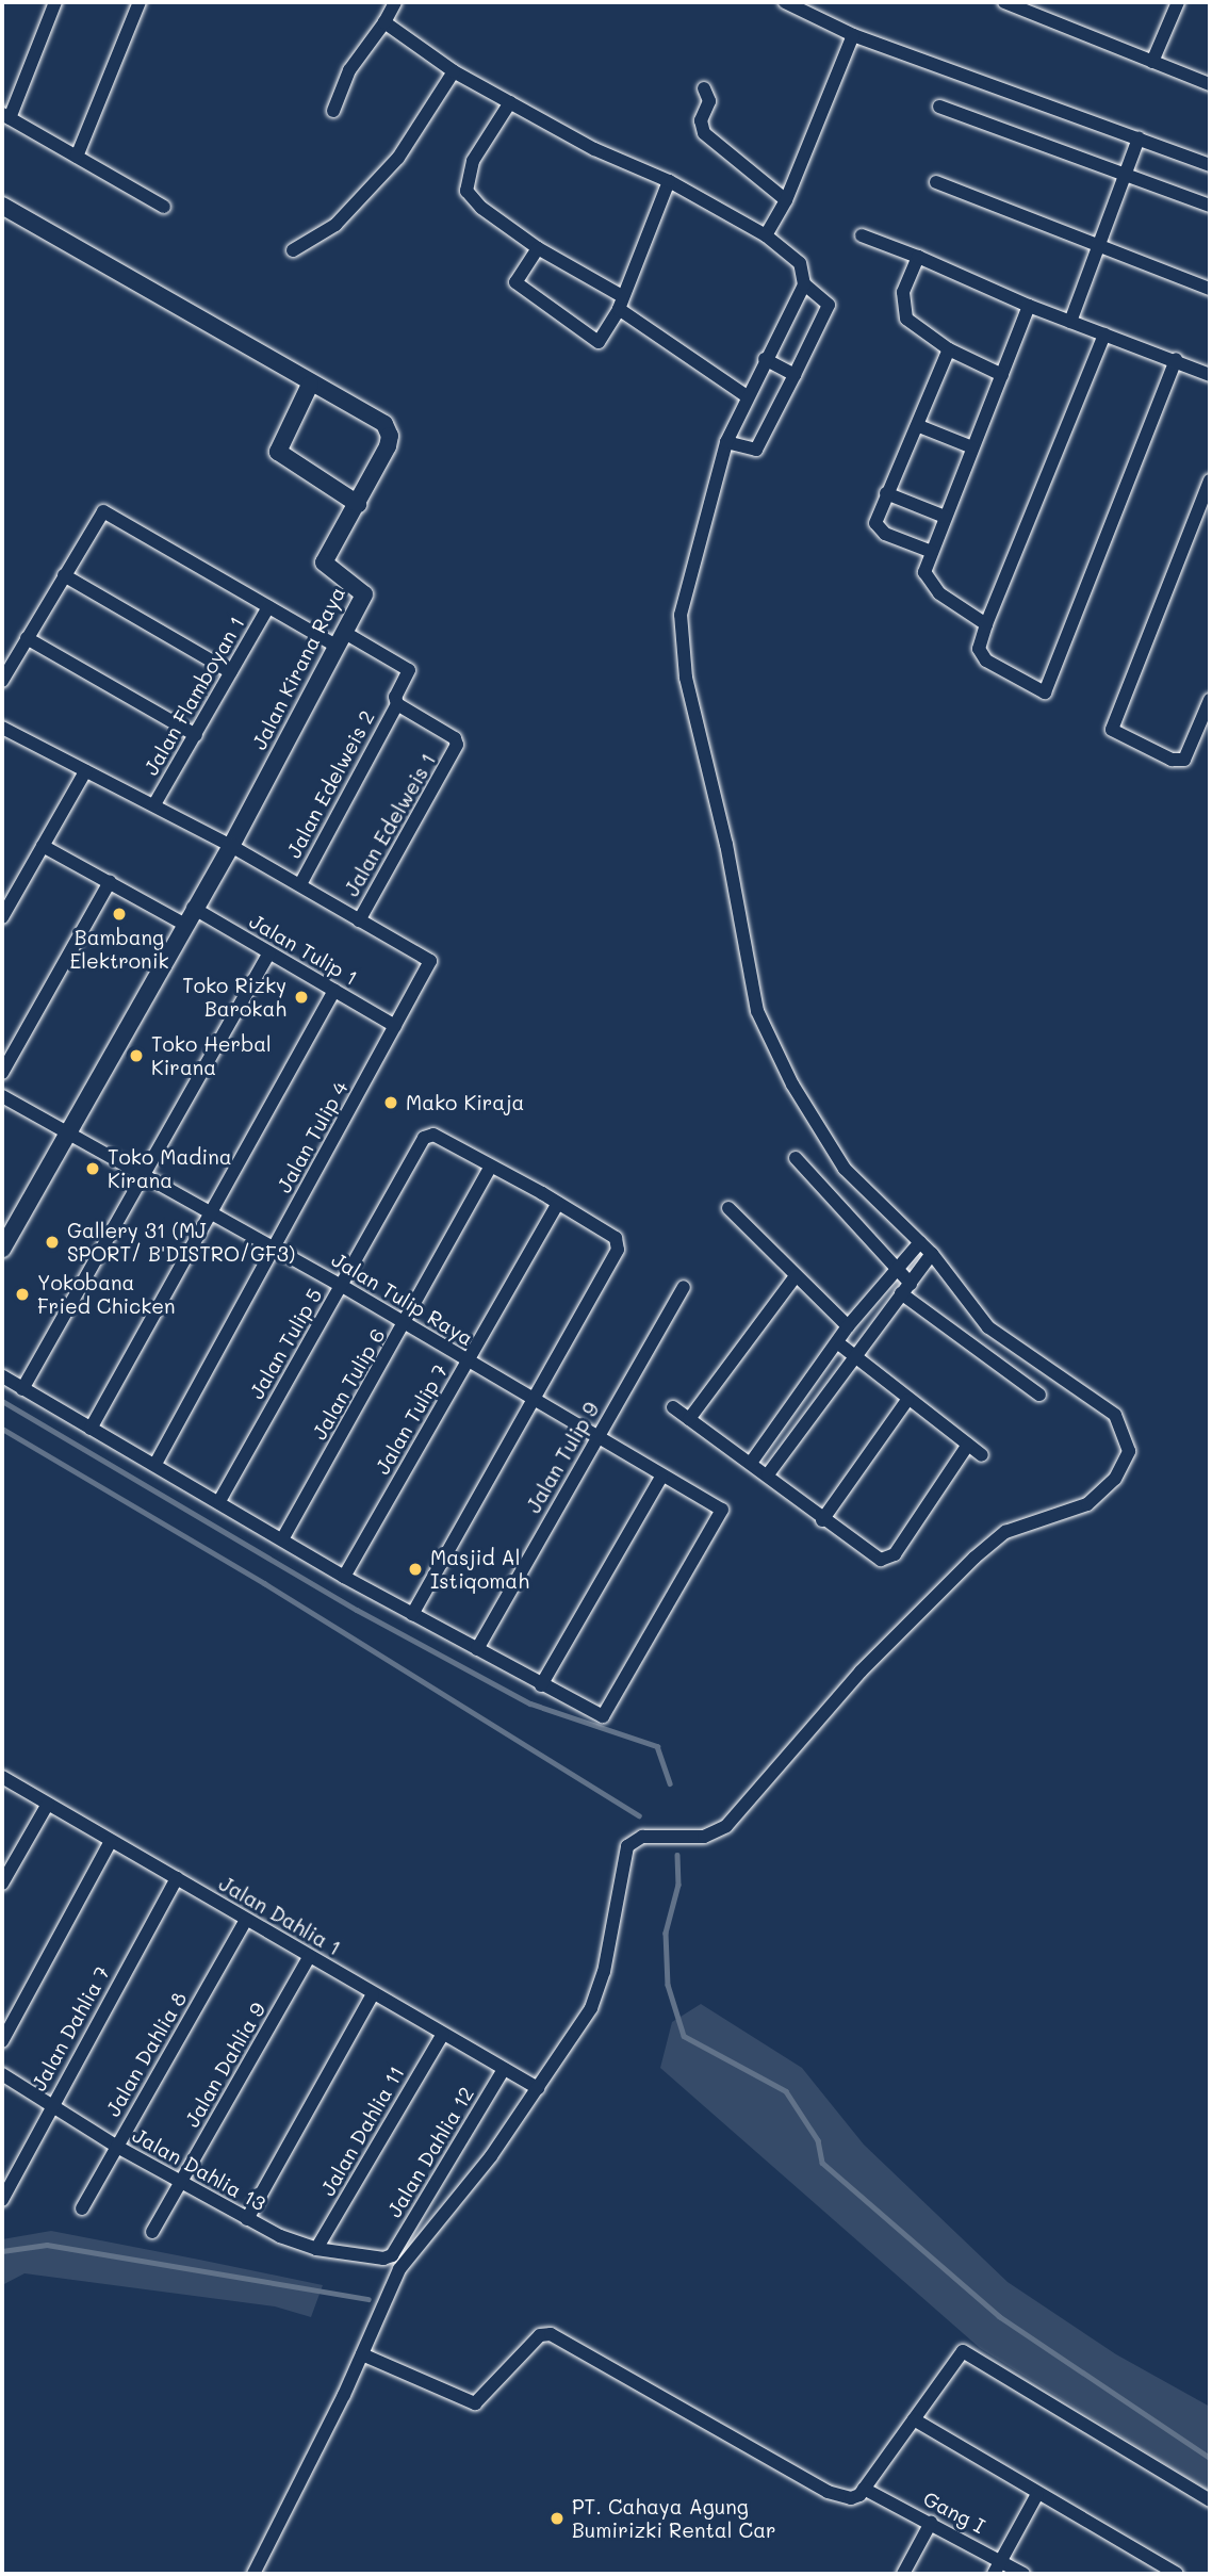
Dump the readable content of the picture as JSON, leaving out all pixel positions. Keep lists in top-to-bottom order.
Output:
{
  "streets": {
    "street": [
      "Jalan Kirana Raya",
      "Jalan Flamboyan 1",
      "Jalan Edelweis 2",
      "Jalan Edelweis 1",
      "Jalan Tulip 1",
      "Jalan Tulip 4",
      "Jalan Tulip Raya",
      "Jalan Tulip 5",
      "Jalan Tulip 6",
      "Jalan Tulip 7",
      "Jalan Tulip 9",
      "Jalan Dahlia 1",
      "Jalan Dahlia 7",
      "Jalan Dahlia 8",
      "Jalan Dahlia 9",
      "Jalan Dahlia 11",
      "Jalan Dahlia 12",
      "Jalan Dahlia 13",
      "Gang I"
    ]
  },
  "crossings": [
    ["Jalan Kirana Raya", "Jalan Edelweis 2"],
    ["Jalan Kirana Raya", "Jalan Edelweis 1"],
    ["Jalan Kirana Raya", "Jalan Tulip 1"],
    ["Jalan Kirana Raya", "Jalan Tulip Raya"],
    ["Jalan Flamboyan 1", "Jalan Edelweis 1"],
    ["Jalan Edelweis 2", "Jalan Edelweis 1"],
    ["Jalan Edelweis 1", "Jalan Tulip 1"],
    ["Jalan Edelweis 1", "Jalan Tulip 4"],
    ["Jalan Tulip 1", "Jalan Tulip 4"],
    ["Jalan Tulip 4", "Jalan Tulip Raya"],
    ["Jalan Tulip Raya", "Jalan Tulip 5"],
    ["Jalan Tulip Raya", "Jalan Tulip 6"],
    ["Jalan Tulip Raya", "Jalan Tulip 7"],
    ["Jalan Tulip Raya", "Jalan Tulip 9"],
    ["Jalan Tulip 5", "Jalan Tulip 6"],
    ["Jalan Dahlia 1", "Jalan Dahlia 7"],
    ["Jalan Dahlia 1", "Jalan Dahlia 8"],
    ["Jalan Dahlia 1", "Jalan Dahlia 9"],
    ["Jalan Dahlia 1", "Jalan Dahlia 11"],
    ["Jalan Dahlia 1", "Jalan Dahlia 12"],
    ["Jalan Dahlia 7", "Jalan Dahlia 13"],
    ["Jalan Dahlia 8", "Jalan Dahlia 13"],
    ["Jalan Dahlia 9", "Jalan Dahlia 13"],
    ["Jalan Dahlia 11", "Jalan Dahlia 13"],
    ["Jalan Dahlia 12", "Jalan Dahlia 13"]
  ],
  "places": [
    "Bambang Elektronik",
    "Toko Rizky Barokah",
    "Toko Herbal Kirana",
    "Mako Kiraja",
    "Toko Madina Kirana",
    "Gallery 31 (MJ SPORT/ B'DISTRO/GF3)",
    "Yokobana Fried Chicken",
    "Masjid Al Istiqomah",
    "PT. Cahaya Agung Bumirizki Rental Car"
  ]
}
